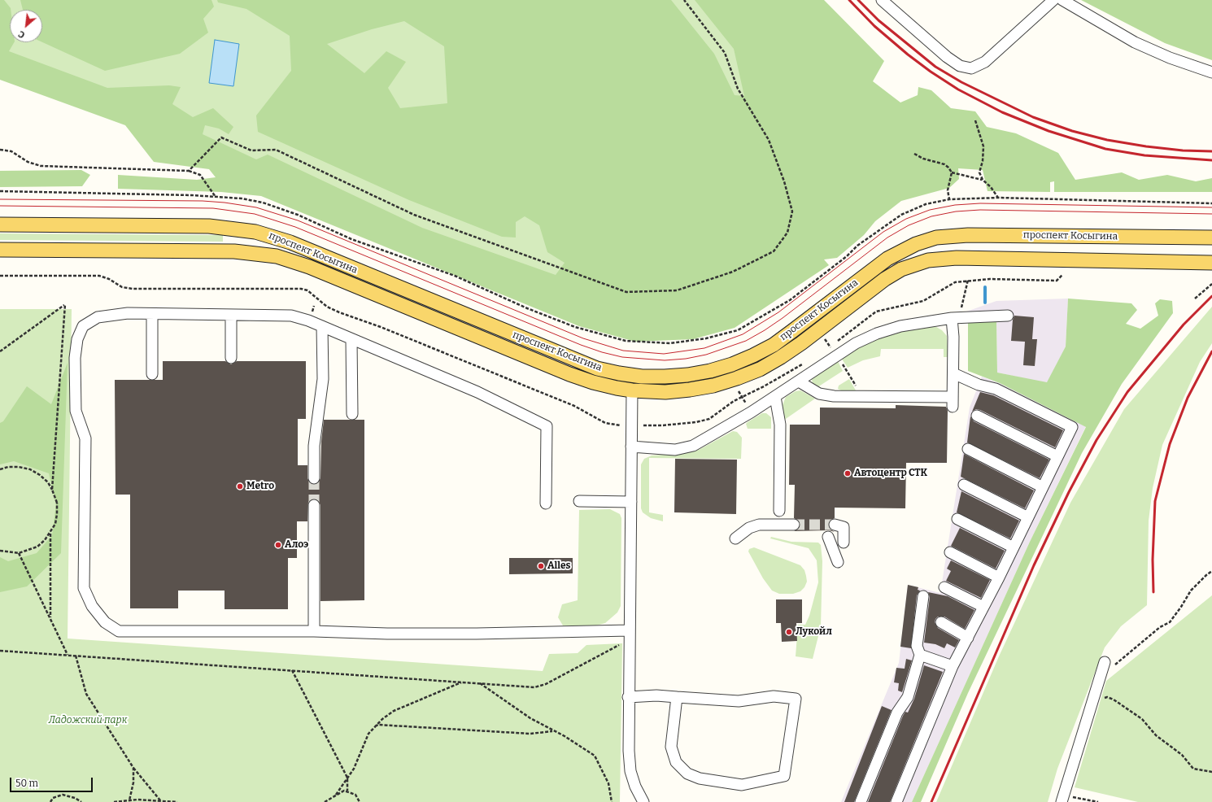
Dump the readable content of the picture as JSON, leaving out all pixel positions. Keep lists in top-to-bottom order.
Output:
{
  "streets": {
    "main road": ["проспект Косыгина"]
  },
  "parks": ["Ладожский парк"],
  "places": [
    "Автоцентр СТК",
    "Metro",
    "Алоэ",
    "Alles",
    "Лукойл"
  ],
  "scale_bar": "50 m",
  "north": "bottom left"
}
